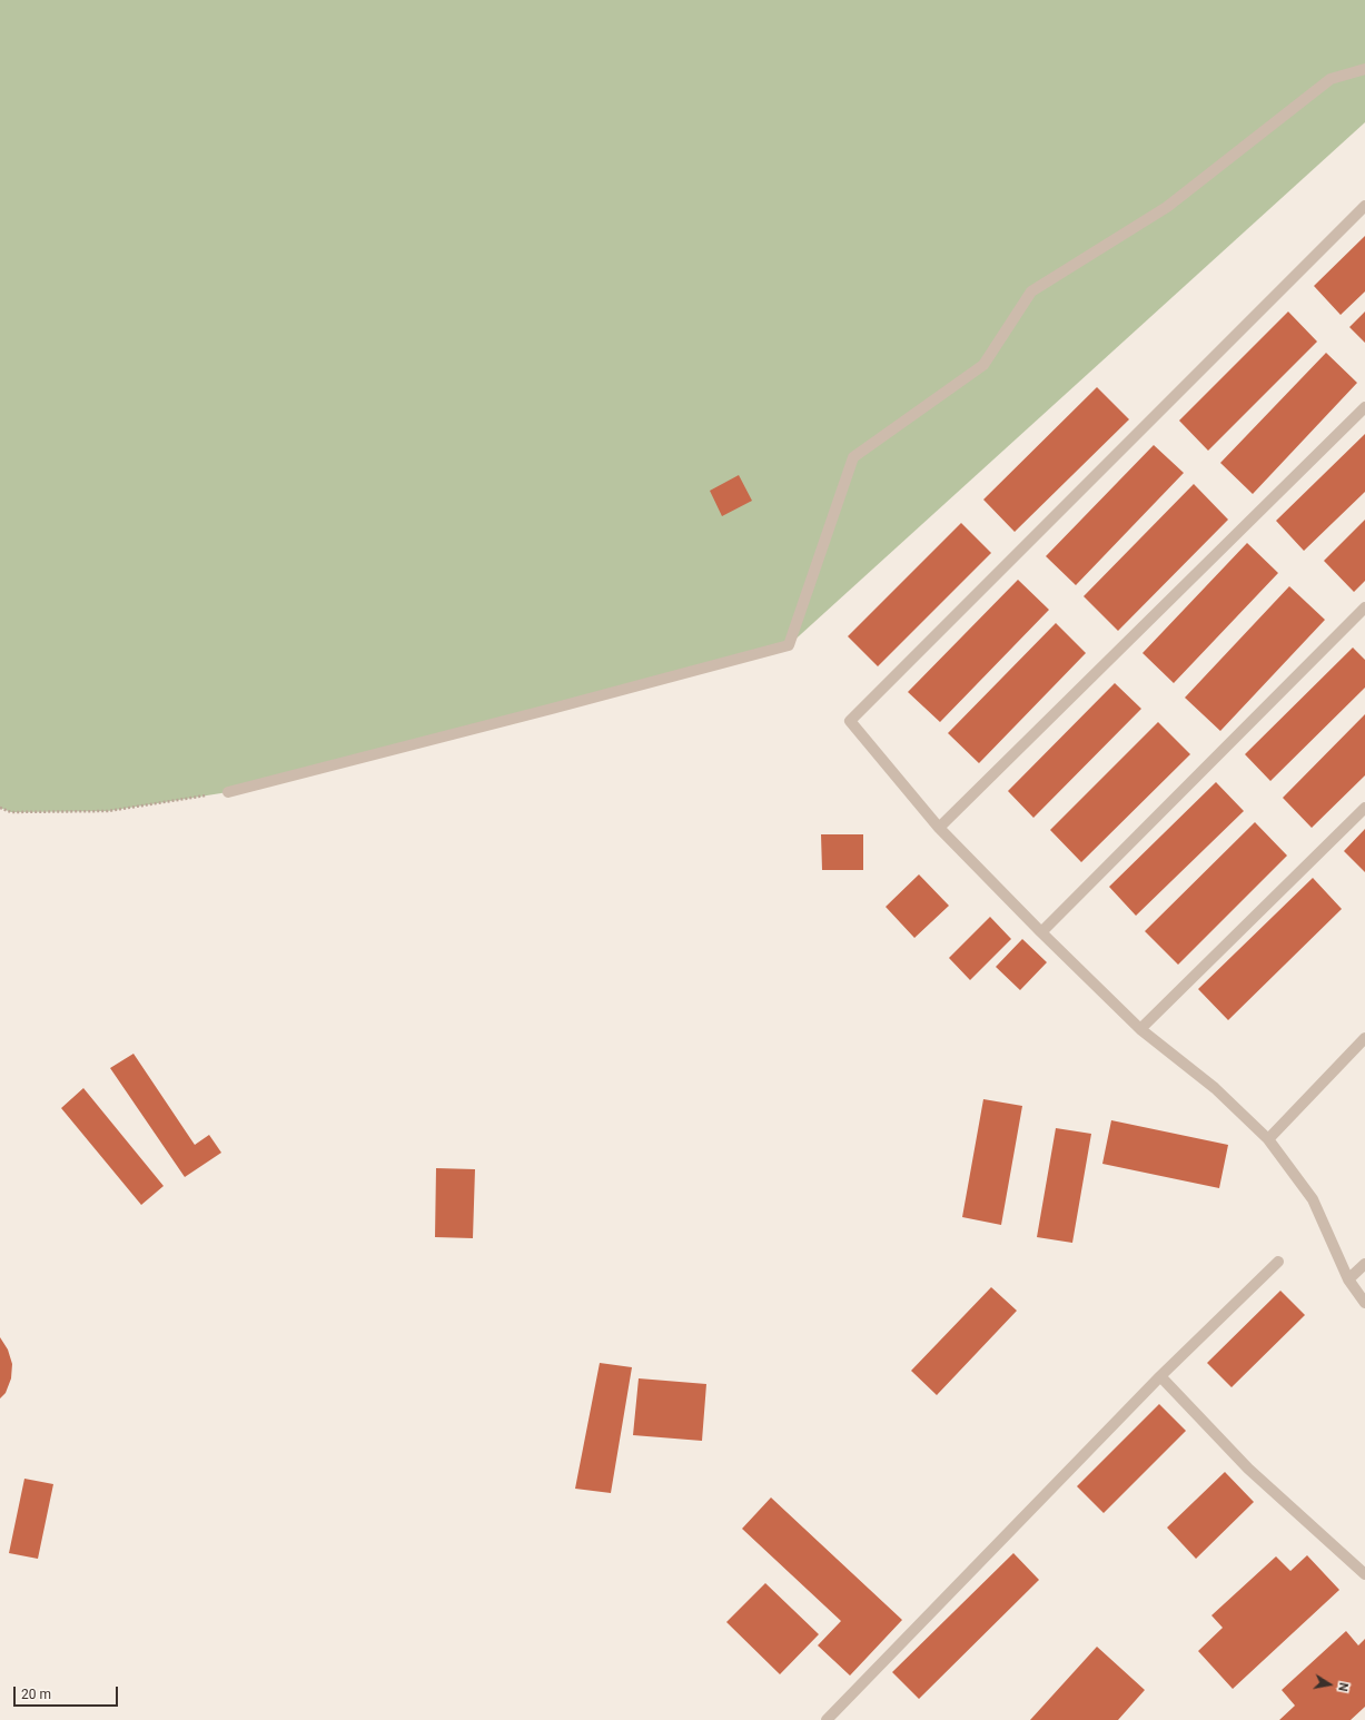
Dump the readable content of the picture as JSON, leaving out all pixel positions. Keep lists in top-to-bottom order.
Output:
{
  "scale_bar": "20 m",
  "north": "right"
}
